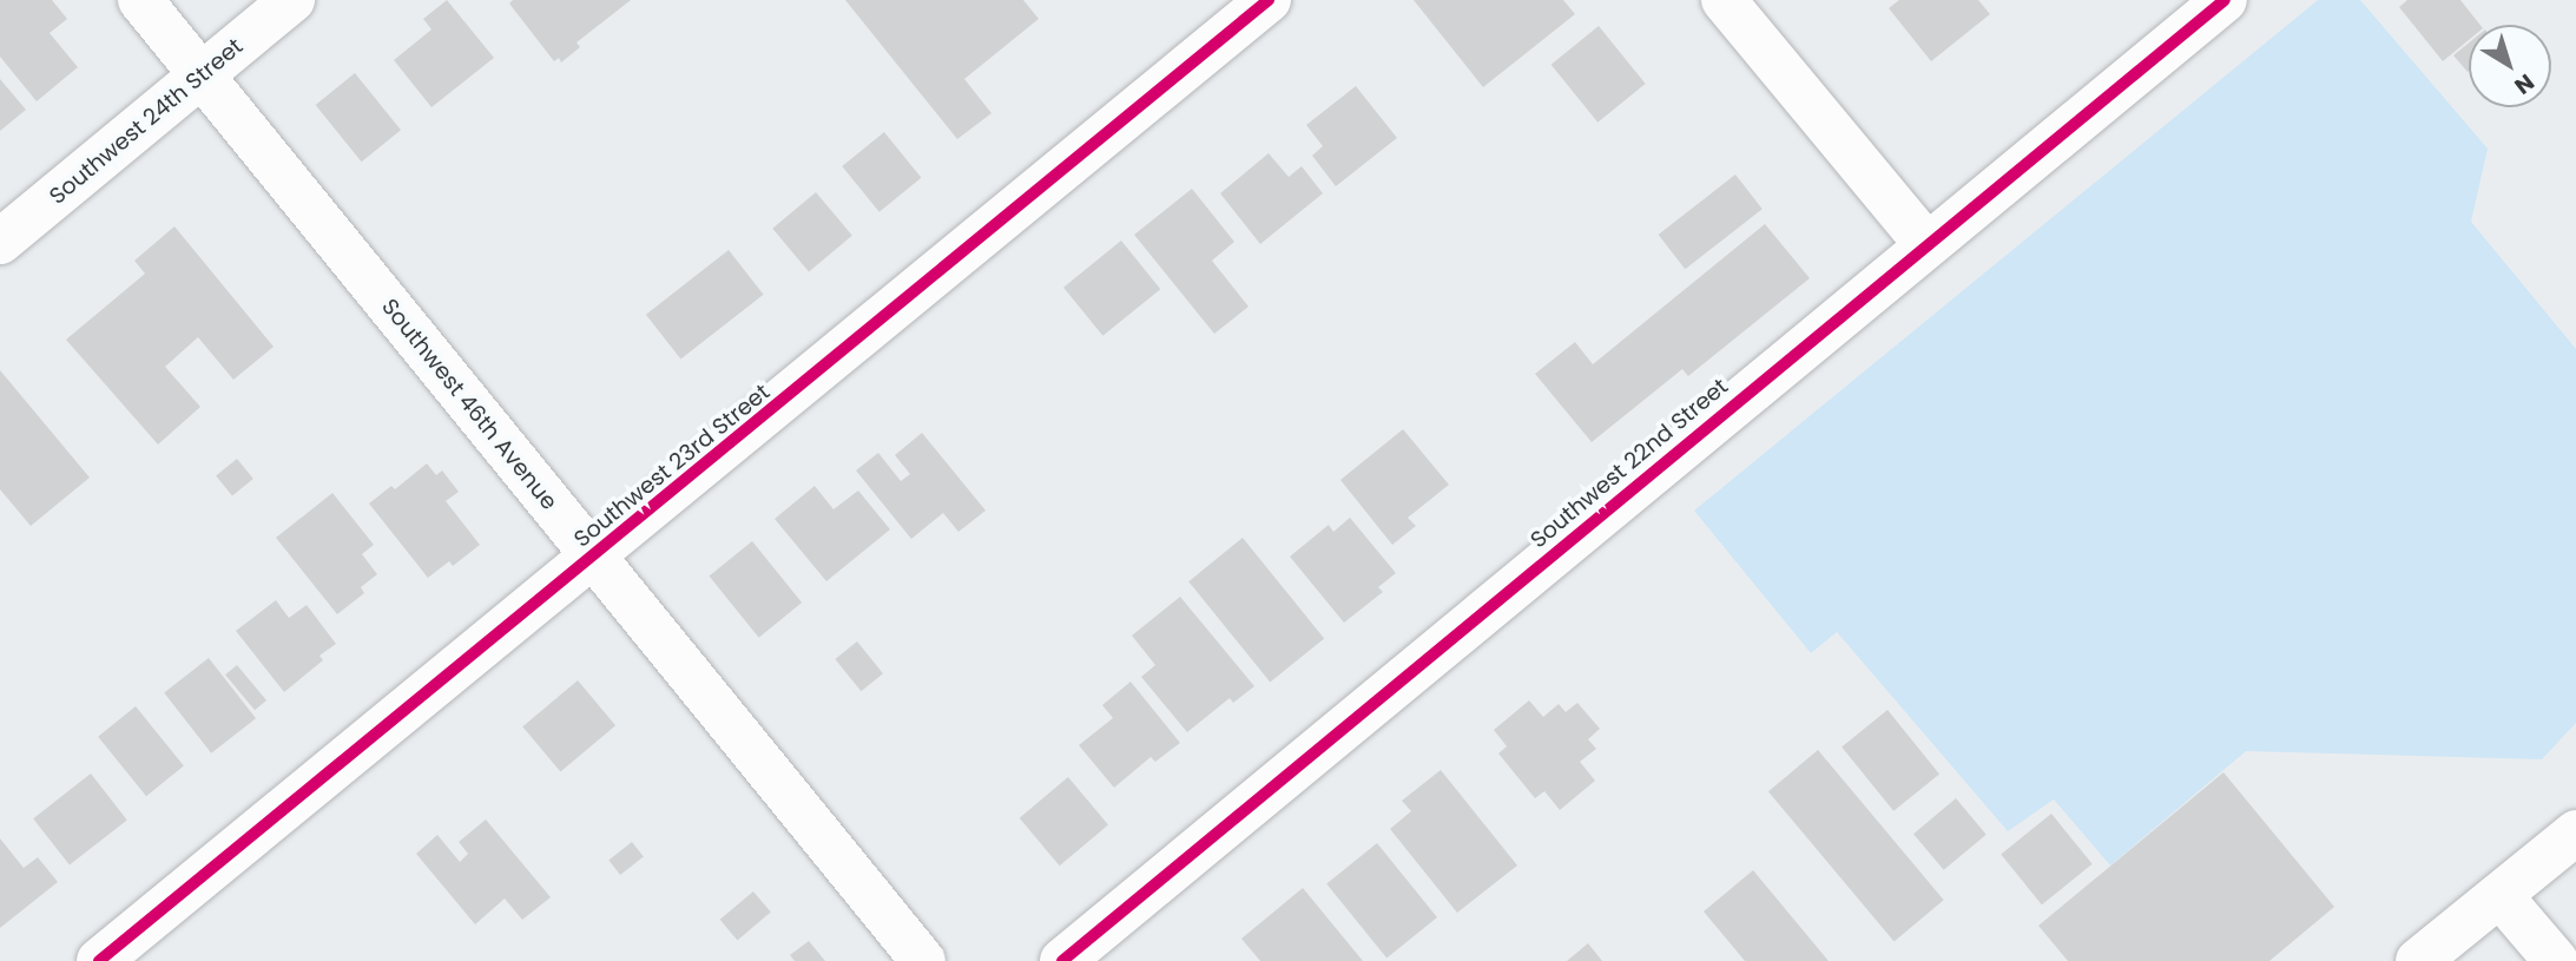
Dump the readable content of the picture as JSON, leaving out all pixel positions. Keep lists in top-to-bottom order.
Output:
{
  "streets": {
    "street": [
      "Southwest 24th Street",
      "Southwest 46th Avenue",
      "Southwest 22nd Street",
      "Southwest 23rd Street"
    ]
  },
  "crossings": [
    ["Southwest 24th Street", "Southwest 46th Avenue"],
    ["Southwest 46th Avenue", "Southwest 23rd Street"]
  ],
  "north": "bottom right"
}
